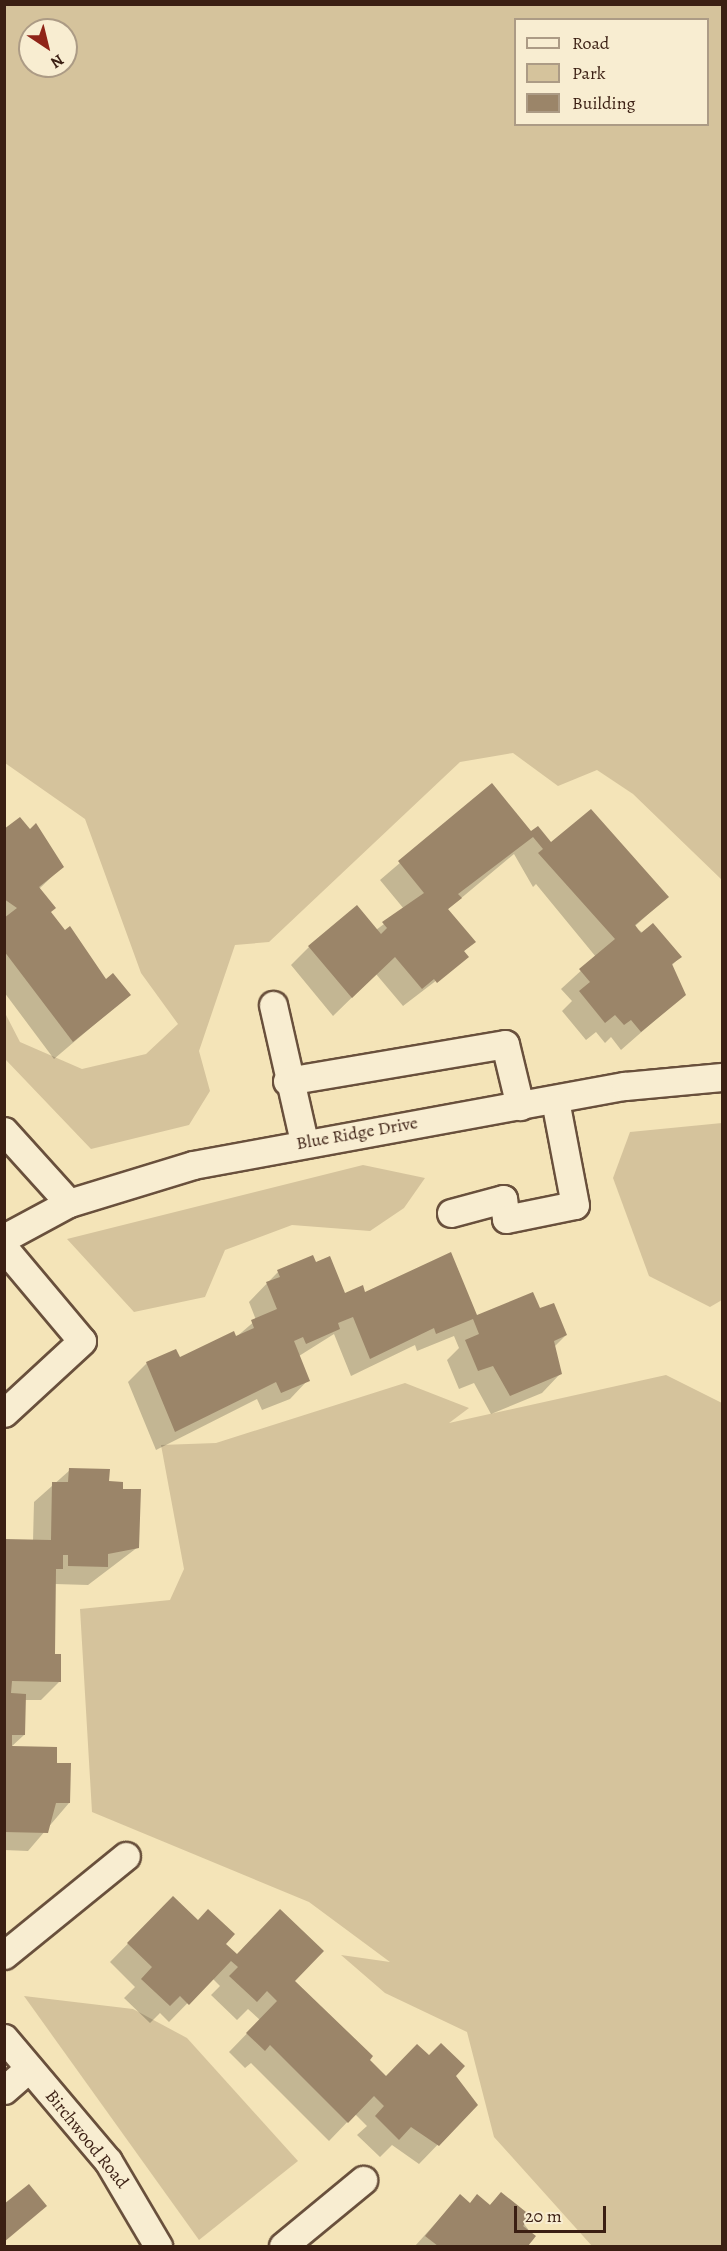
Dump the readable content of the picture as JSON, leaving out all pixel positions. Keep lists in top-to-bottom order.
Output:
{
  "streets": {
    "street": ["Blue Ridge Drive", "Birchwood Road"]
  },
  "legend": ["Road", "Park", "Building"],
  "scale_bar": "20 m",
  "north": "bottom right"
}
